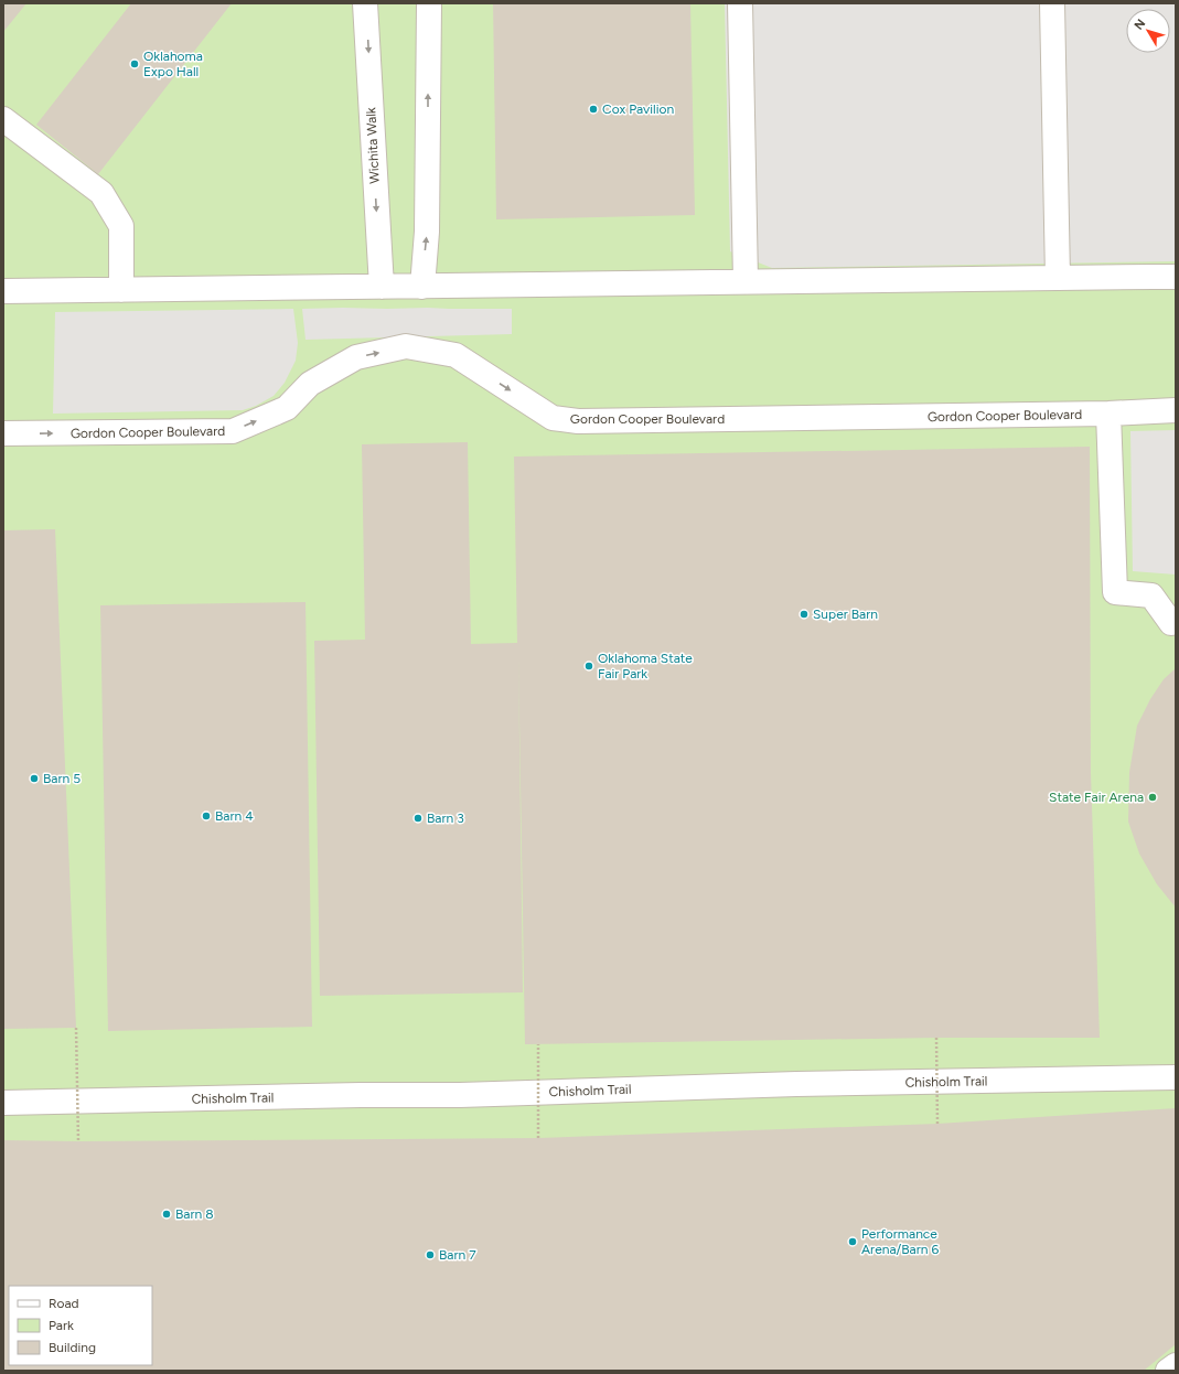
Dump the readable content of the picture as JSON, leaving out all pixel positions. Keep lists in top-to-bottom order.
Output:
{
  "streets": {
    "street": ["Wichita Walk", "Gordon Cooper Boulevard", "Chisholm Trail"]
  },
  "places": [
    "Oklahoma Expo Hall",
    "Cox Pavilion",
    "Super Barn",
    "Oklahoma State Fair Park",
    "Barn 5",
    "State Fair Arena",
    "Barn 4",
    "Barn 3",
    "Barn 8",
    "Performance Arena/Barn 6",
    "Barn 7"
  ],
  "legend": ["Road", "Park", "Building"],
  "north": "top left"
}
